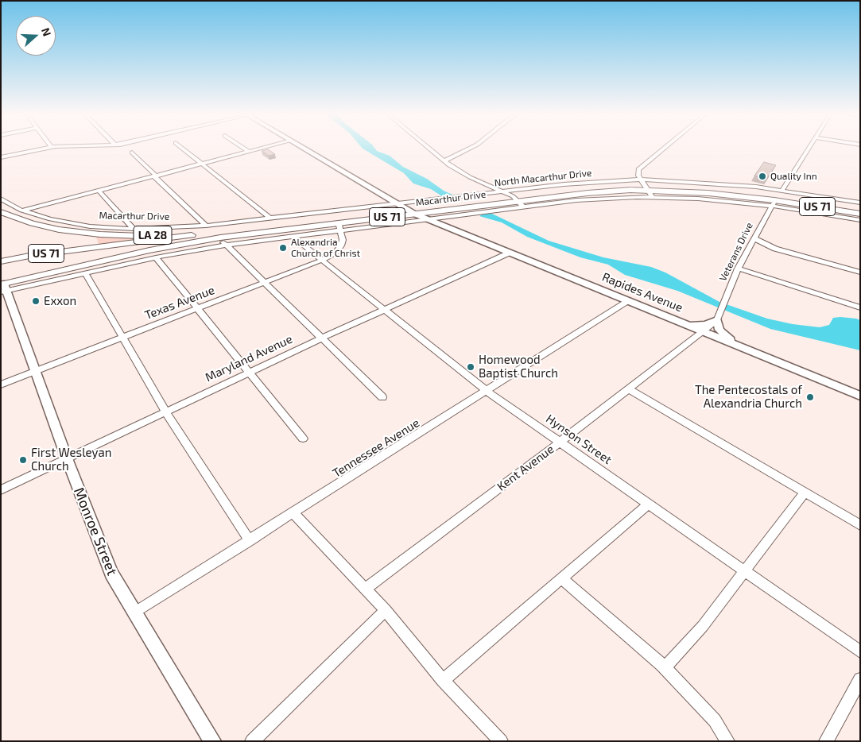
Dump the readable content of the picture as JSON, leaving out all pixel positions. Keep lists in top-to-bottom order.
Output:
{
  "streets": {
    "highway": ["Macarthur Drive", "US 71", "LA 28"],
    "main road": ["Rapides Avenue", "Monroe Street"],
    "street": [
      "North Macarthur Drive",
      "Veterans Drive",
      "Texas Avenue",
      "Maryland Avenue",
      "Hynson Street",
      "Tennessee Avenue",
      "Kent Avenue"
    ]
  },
  "crossings": [
    ["North Macarthur Drive", "Macarthur Drive"],
    ["North Macarthur Drive", "Veterans Drive"],
    ["North Macarthur Drive", "Rapides Avenue"],
    ["Macarthur Drive", "LA 28"],
    ["Macarthur Drive", "Veterans Drive"],
    ["Macarthur Drive", "Rapides Avenue"],
    ["Macarthur Drive", "Texas Avenue"],
    ["Macarthur Drive", "Hynson Street"],
    ["Macarthur Drive", "Monroe Street"],
    ["Veterans Drive", "Rapides Avenue"],
    ["Veterans Drive", "Kent Avenue"],
    ["Rapides Avenue", "Maryland Avenue"],
    ["Rapides Avenue", "Tennessee Avenue"],
    ["Rapides Avenue", "Kent Avenue"],
    ["Texas Avenue", "Hynson Street"],
    ["Texas Avenue", "Monroe Street"],
    ["Maryland Avenue", "Hynson Street"],
    ["Maryland Avenue", "Monroe Street"],
    ["Hynson Street", "Tennessee Avenue"],
    ["Hynson Street", "Kent Avenue"],
    ["Tennessee Avenue", "Monroe Street"]
  ],
  "places": [
    "Quality Inn",
    "Alexandria Church of Christ",
    "Exxon",
    "Homewood Baptist Church",
    "The Pentecostals of Alexandria Church",
    "First Wesleyan Church"
  ],
  "north": "right"
}
